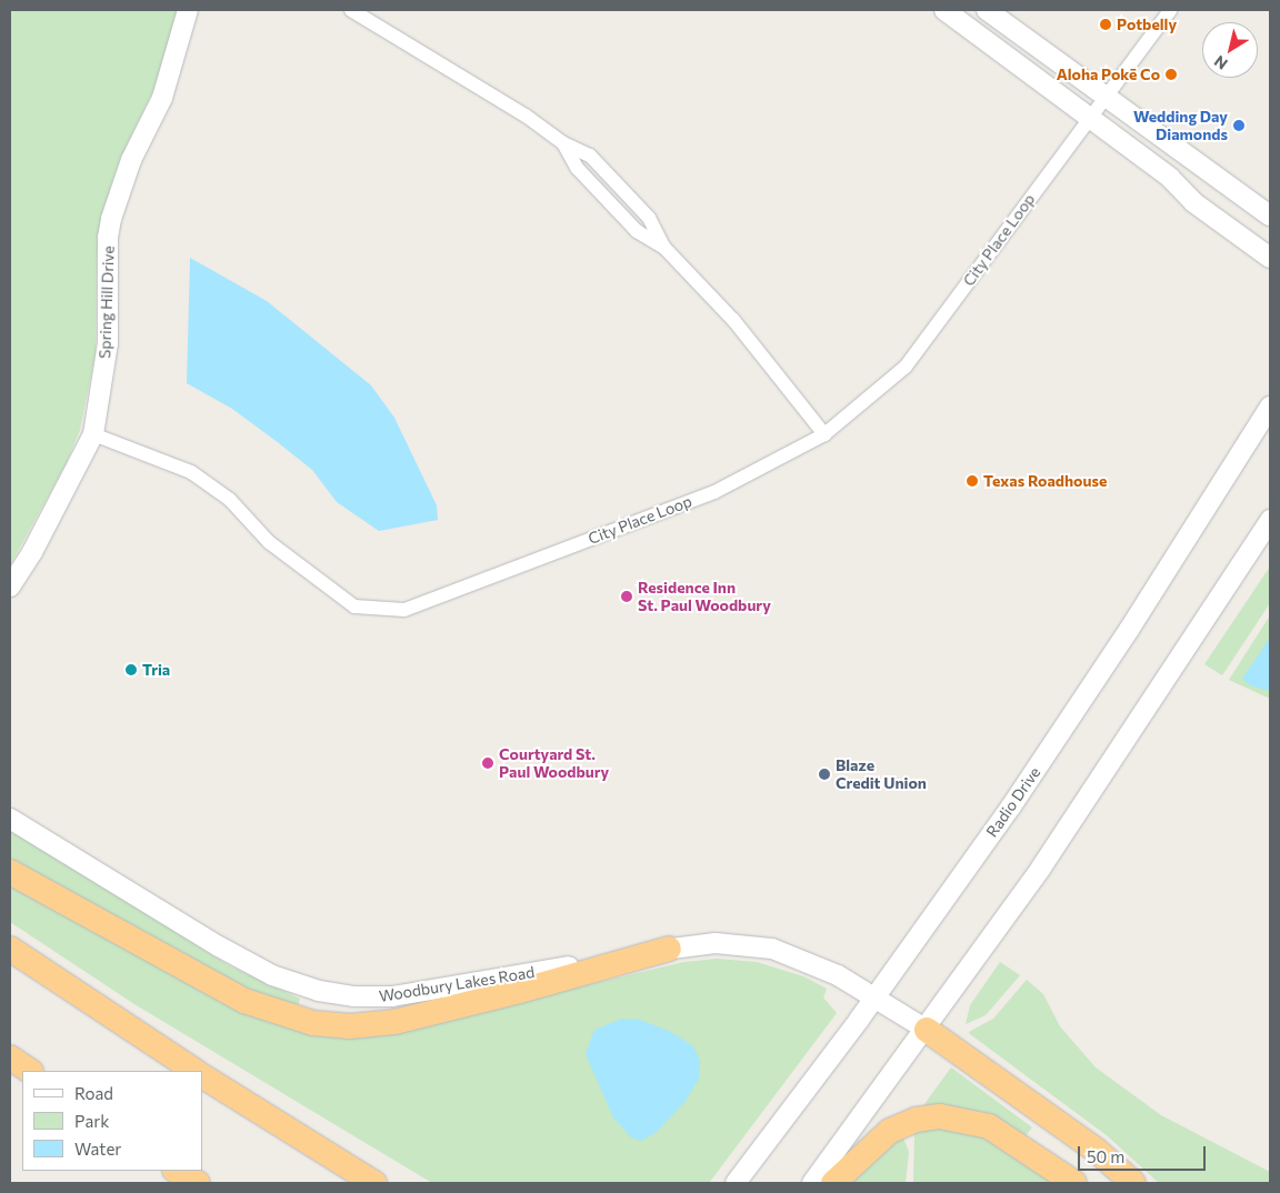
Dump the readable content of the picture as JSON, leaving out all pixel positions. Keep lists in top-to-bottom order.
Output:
{
  "streets": {
    "street": [
      "City Place Loop",
      "Spring Hill Drive",
      "Radio Drive",
      "Woodbury Lakes Road"
    ]
  },
  "crossings": [
    ["City Place Loop", "Spring Hill Drive"],
    ["Radio Drive", "Woodbury Lakes Road"]
  ],
  "places": [
    "Potbelly",
    "Aloha Pokē Co",
    "Wedding Day Diamonds",
    "Texas Roadhouse",
    "Residence Inn St. Paul Woodbury",
    "Tria",
    "Courtyard St. Paul Woodbury",
    "Blaze Credit Union"
  ],
  "legend": ["Road", "Park", "Water"],
  "scale_bar": "50 m",
  "north": "bottom left"
}
